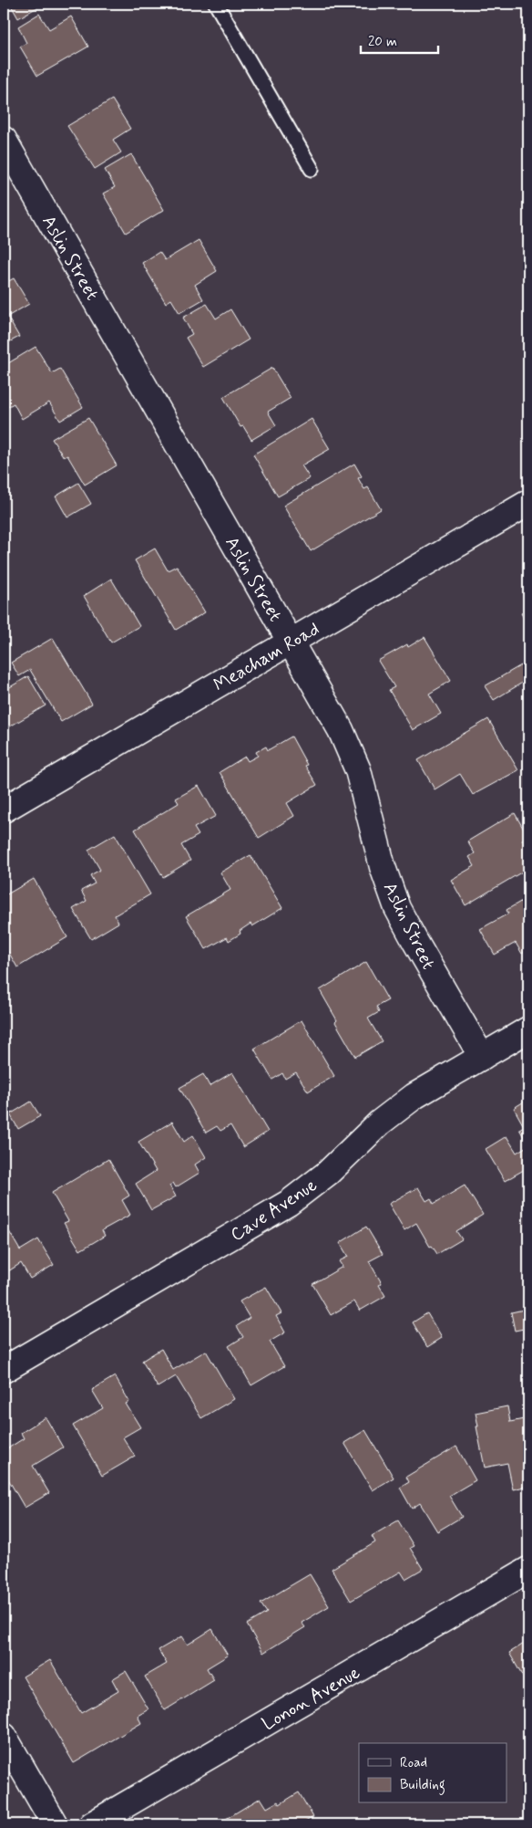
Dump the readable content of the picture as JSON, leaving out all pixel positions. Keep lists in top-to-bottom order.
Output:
{
  "streets": {
    "street": [
      "Aslin Street",
      "Meacham Road",
      "Cave Avenue",
      "Lonon Avenue"
    ]
  },
  "crossings": [
    ["Aslin Street", "Meacham Road"],
    ["Aslin Street", "Cave Avenue"]
  ],
  "legend": ["Road", "Building"],
  "scale_bar": "20 m"
}
